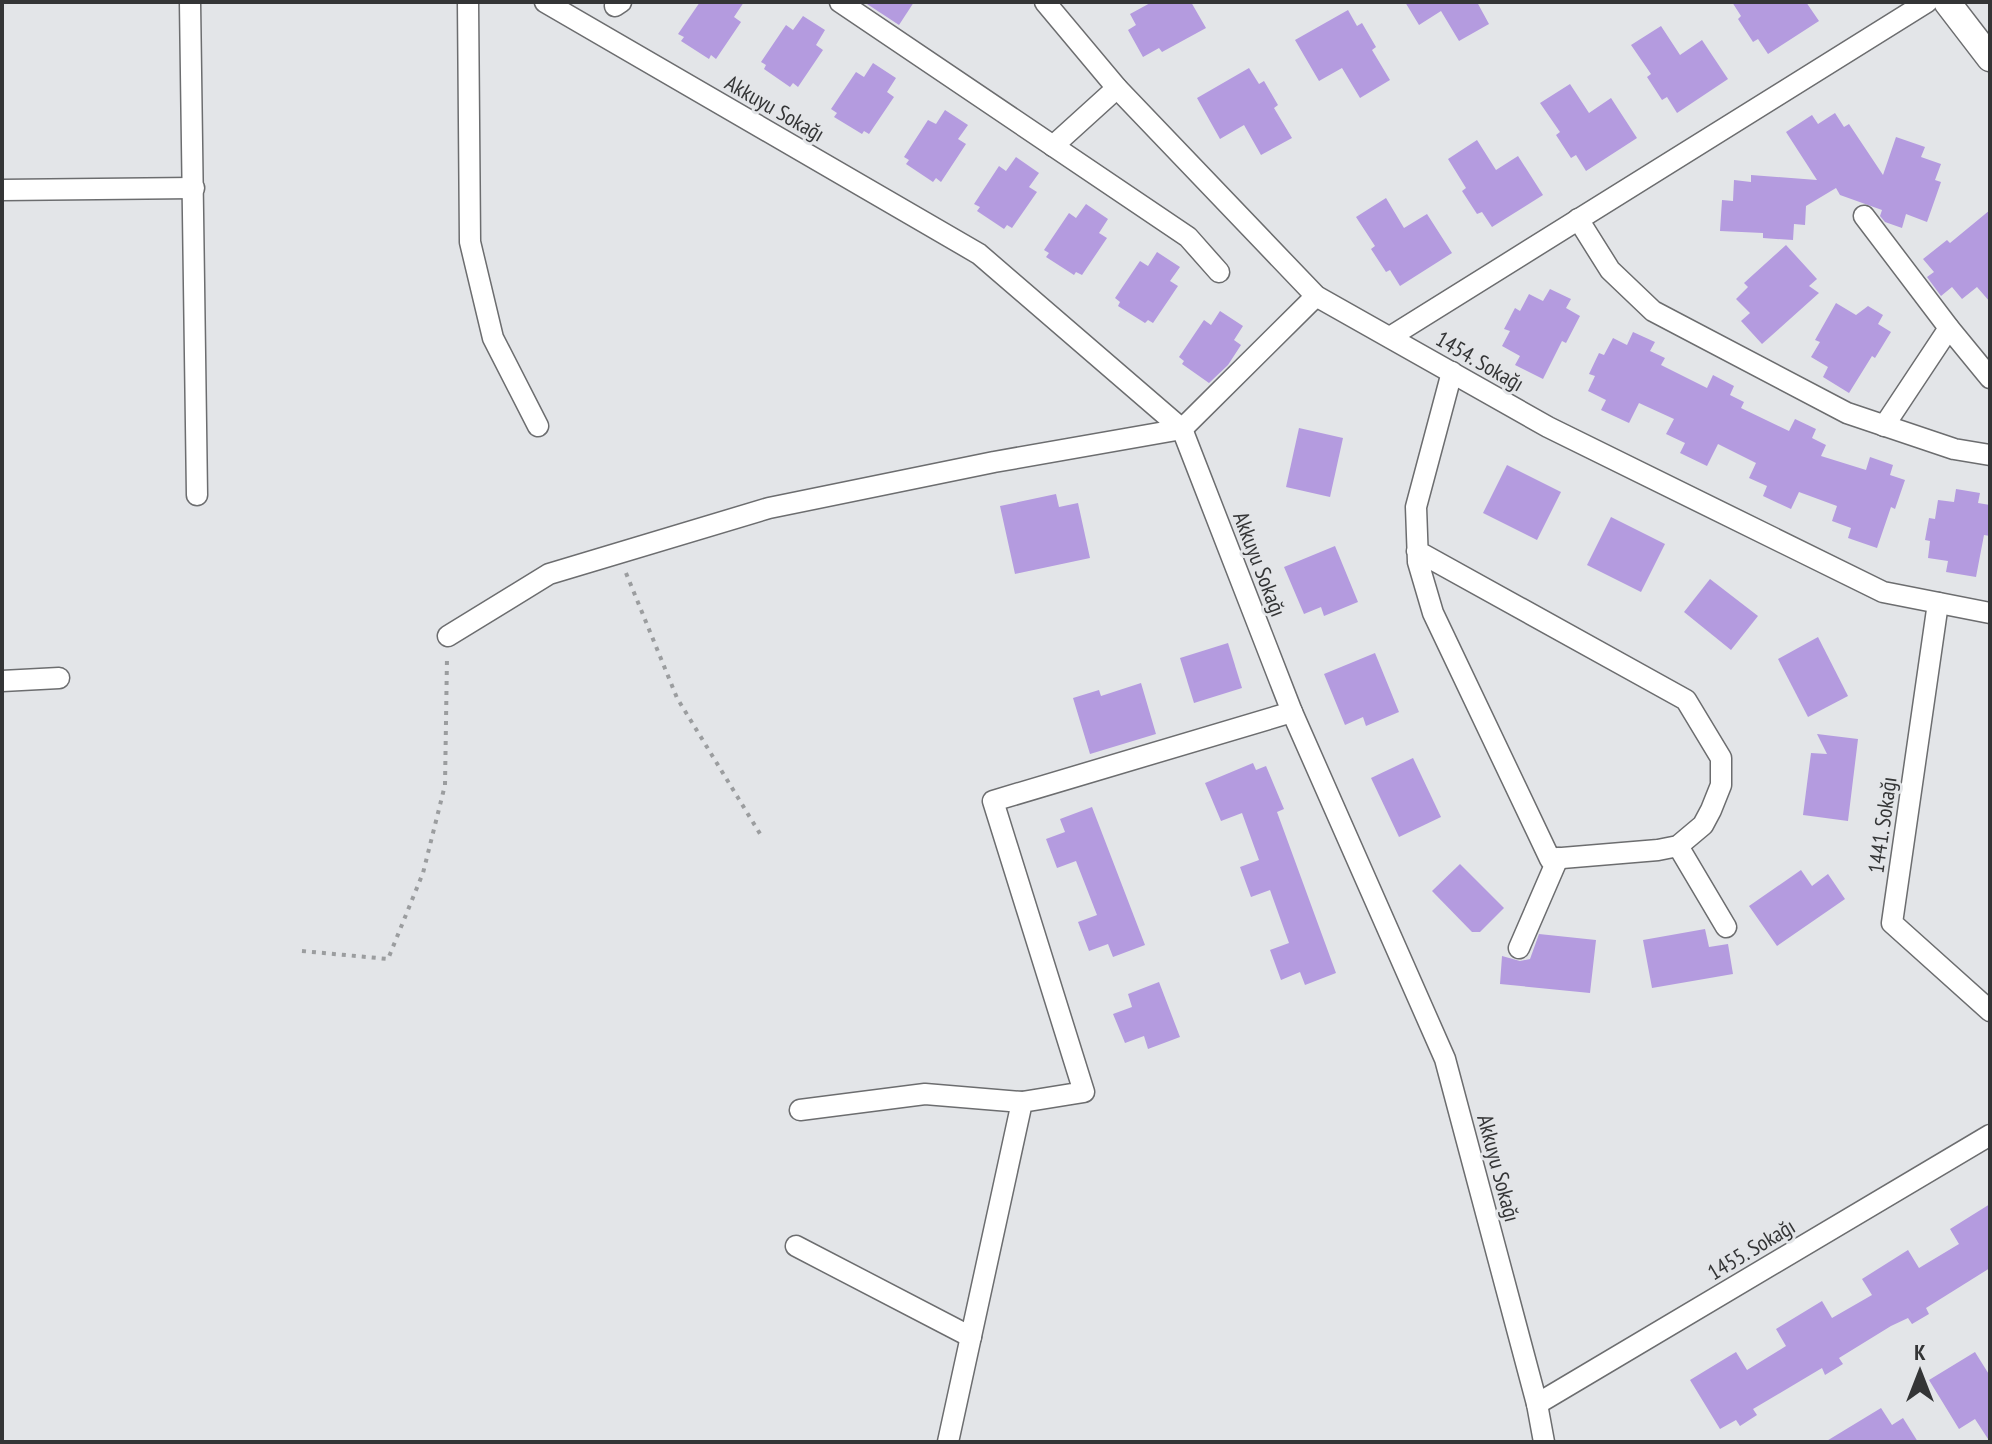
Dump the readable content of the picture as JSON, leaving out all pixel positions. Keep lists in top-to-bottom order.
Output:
{
  "streets": {
    "street": [
      "Akkuyu Sokağı",
      "1454. Sokağı",
      "1441. Sokağı",
      "1455. Sokağı"
    ]
  },
  "crossings": [
    ["Akkuyu Sokağı", "1455. Sokağı"],
    ["1454. Sokağı", "1441. Sokağı"]
  ],
  "north": "top"
}
